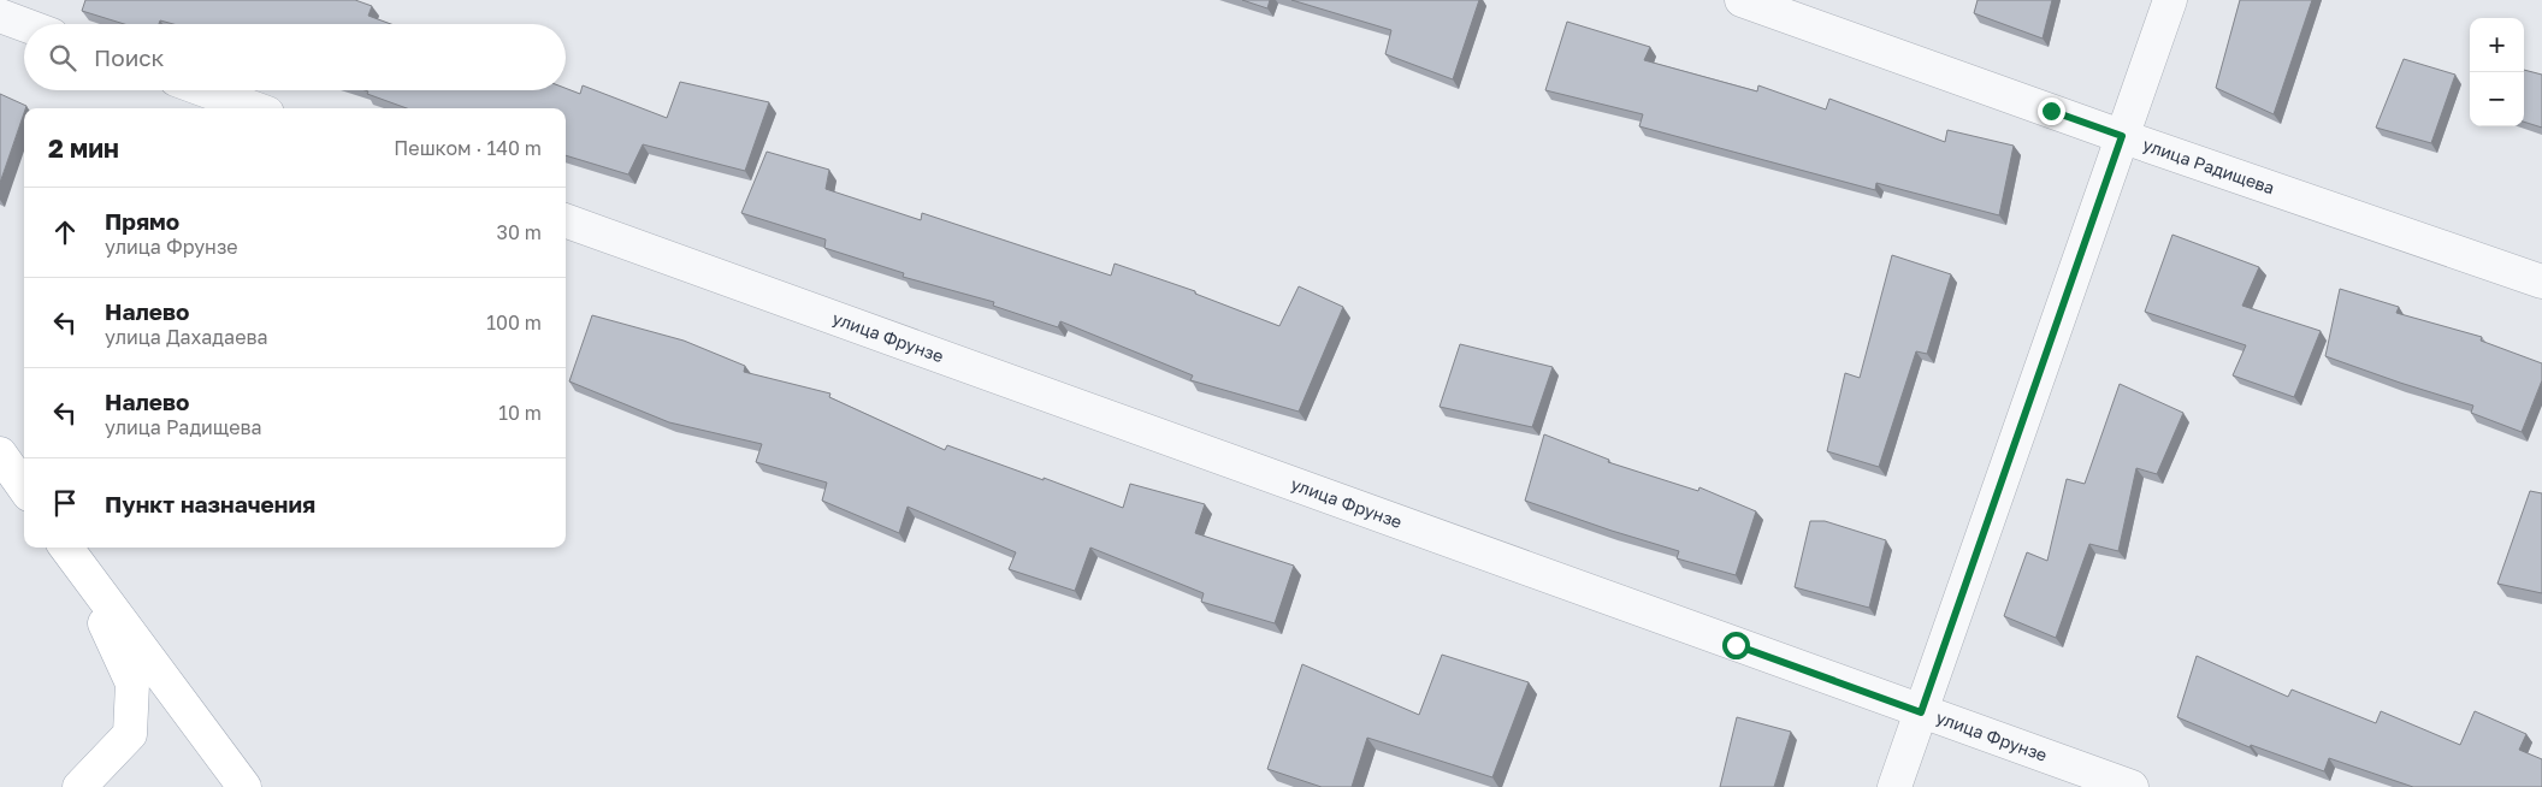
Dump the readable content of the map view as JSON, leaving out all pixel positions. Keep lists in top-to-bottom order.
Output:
{
  "streets": {
    "street": ["улица Радищева", "улица Фрунзе"]
  },
  "page": {
    "map_buttons": ["+", "−"],
    "search": "Поиск",
    "heading": ["2 мин", "Пешком · 140 m"],
    "list": [
      ["Прямо", "улица Фрунзе", "30 m"],
      ["Налево", "улица Дахадаева", "100 m"],
      ["Налево", "улица Радищева", "10 m"],
      "Пункт назначения"
    ]
  }
}
